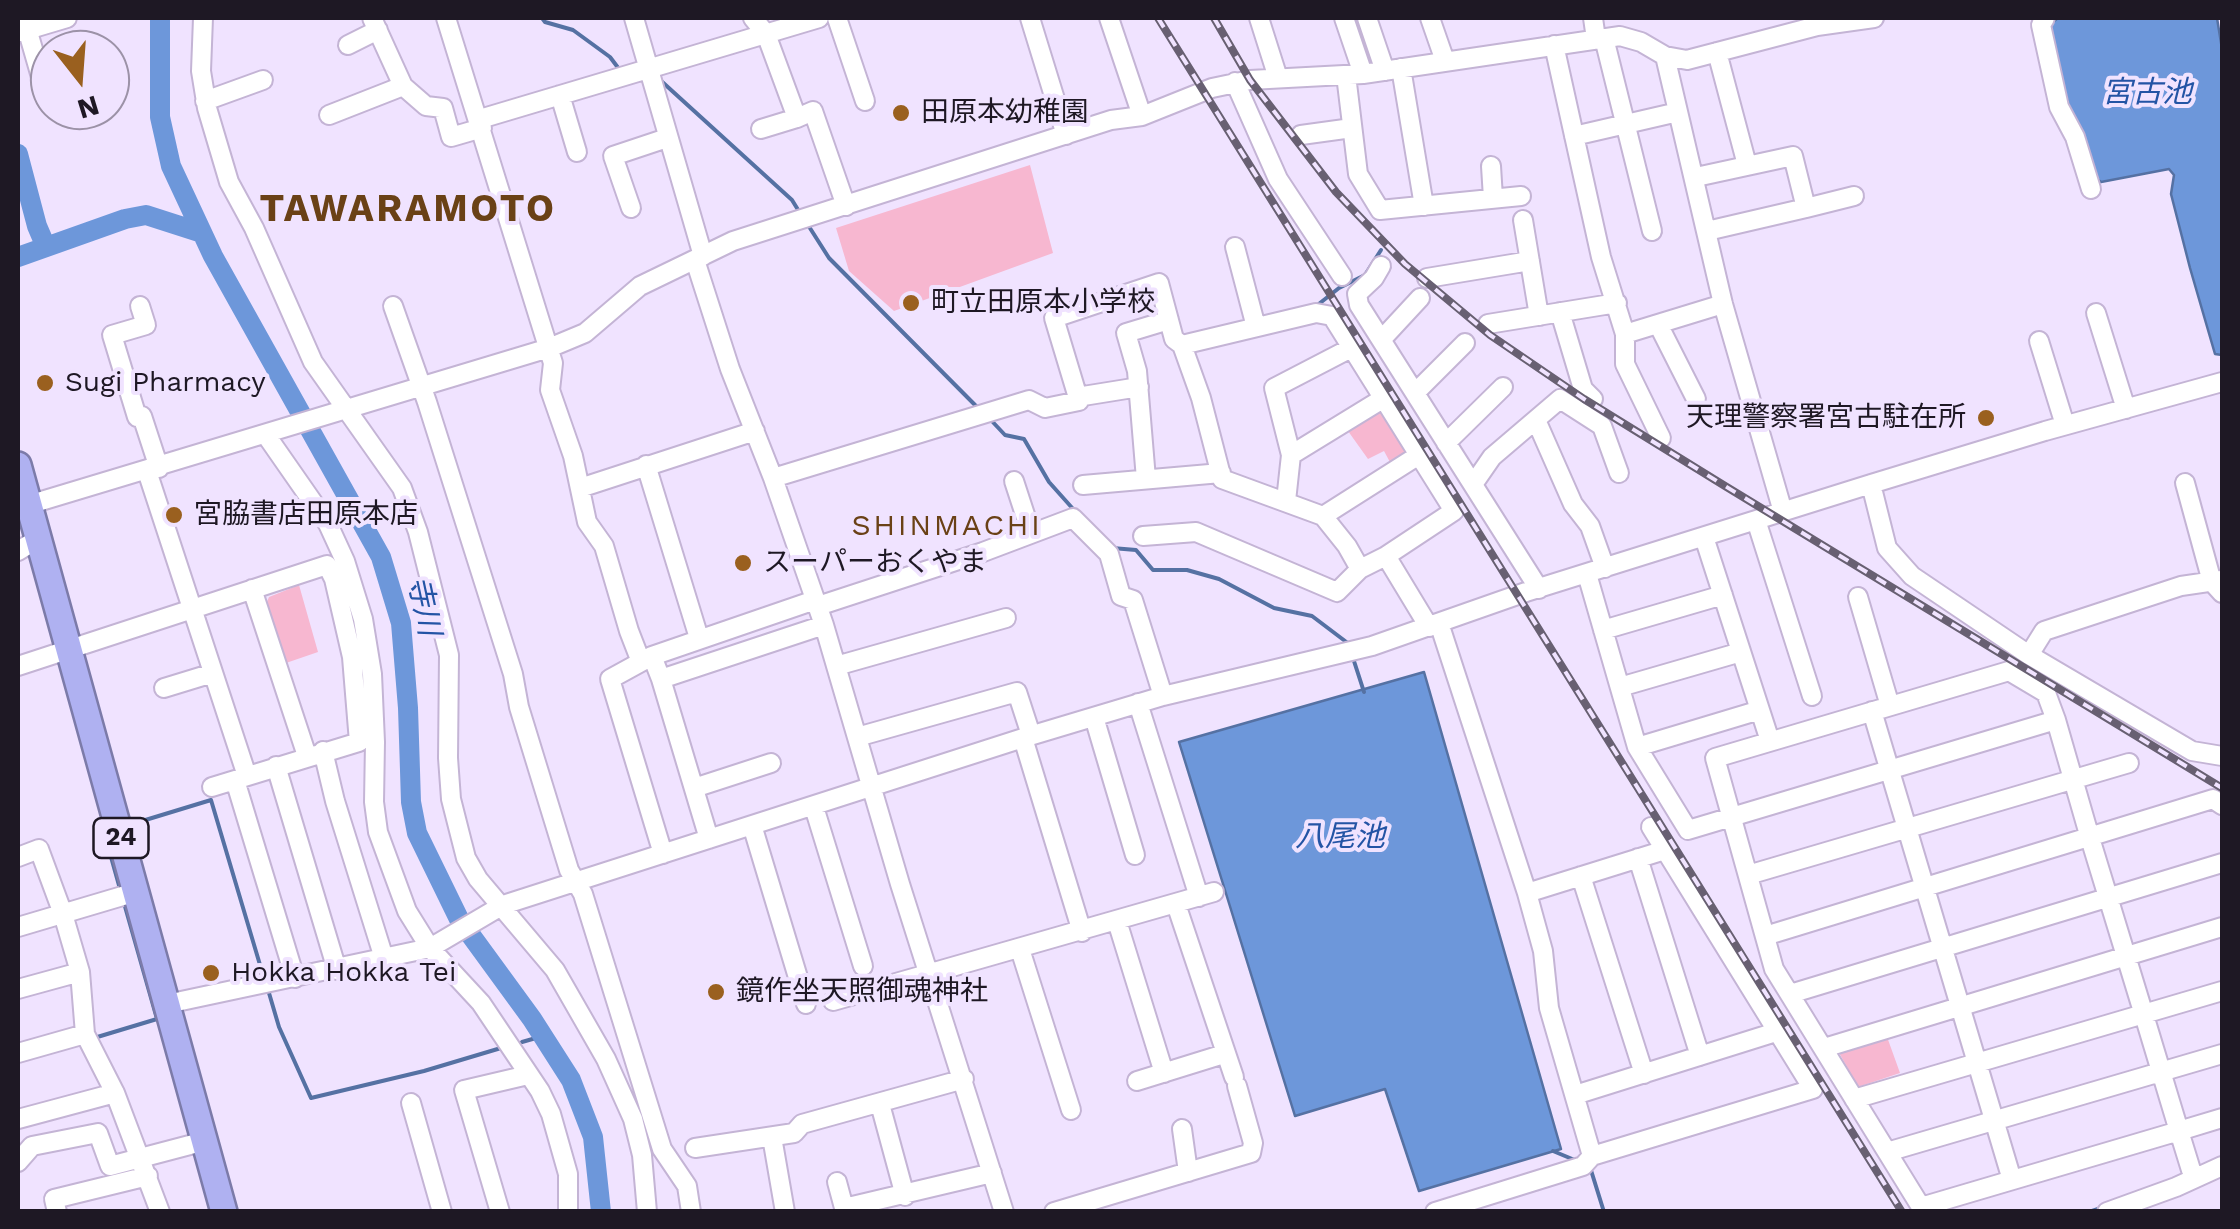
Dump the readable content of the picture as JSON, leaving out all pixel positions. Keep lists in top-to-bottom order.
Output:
{
  "streets": {
    "highway": ["24"]
  },
  "districts": ["TAWARAMOTO", "SHINMACHI"],
  "water": ["宮古池", "寺川", "八尾池"],
  "places": [
    "田原本幼稚園",
    "町立田原本小学校",
    "Sugi Pharmacy",
    "天理警察署宮古駐在所",
    "宮脇書店田原本店",
    "スーパーおくやま",
    "Hokka Hokka Tei",
    "鏡作坐天照御魂神社"
  ],
  "north": "bottom"
}
